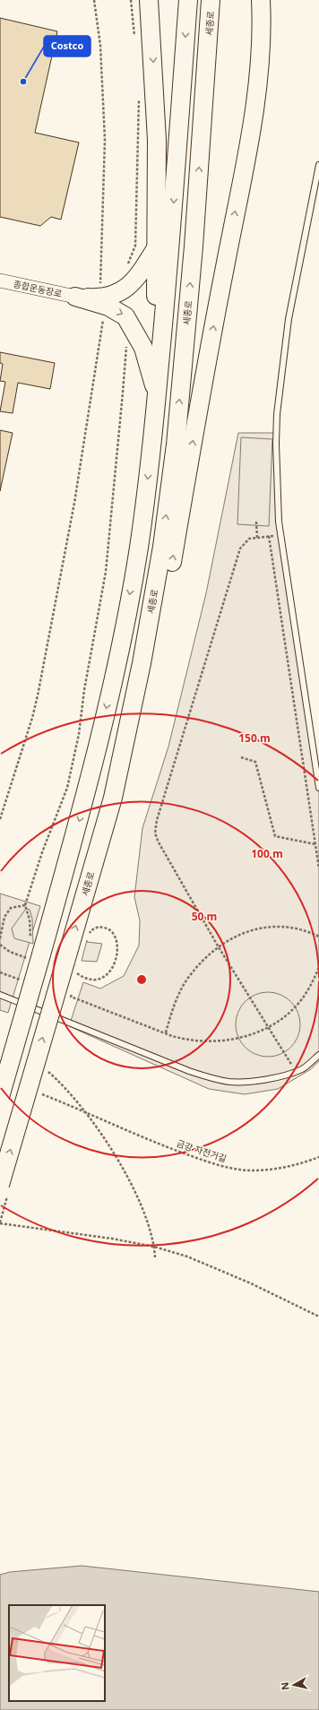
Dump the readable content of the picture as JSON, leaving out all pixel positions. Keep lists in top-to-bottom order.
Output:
{
  "streets": {
    "highway": ["세종로"],
    "street": ["종합운동장로"],
    "path": ["금강 자전거길"]
  },
  "places": ["Costco"],
  "north": "left",
  "rings": ["150 m", "100 m", "50 m"]
}
